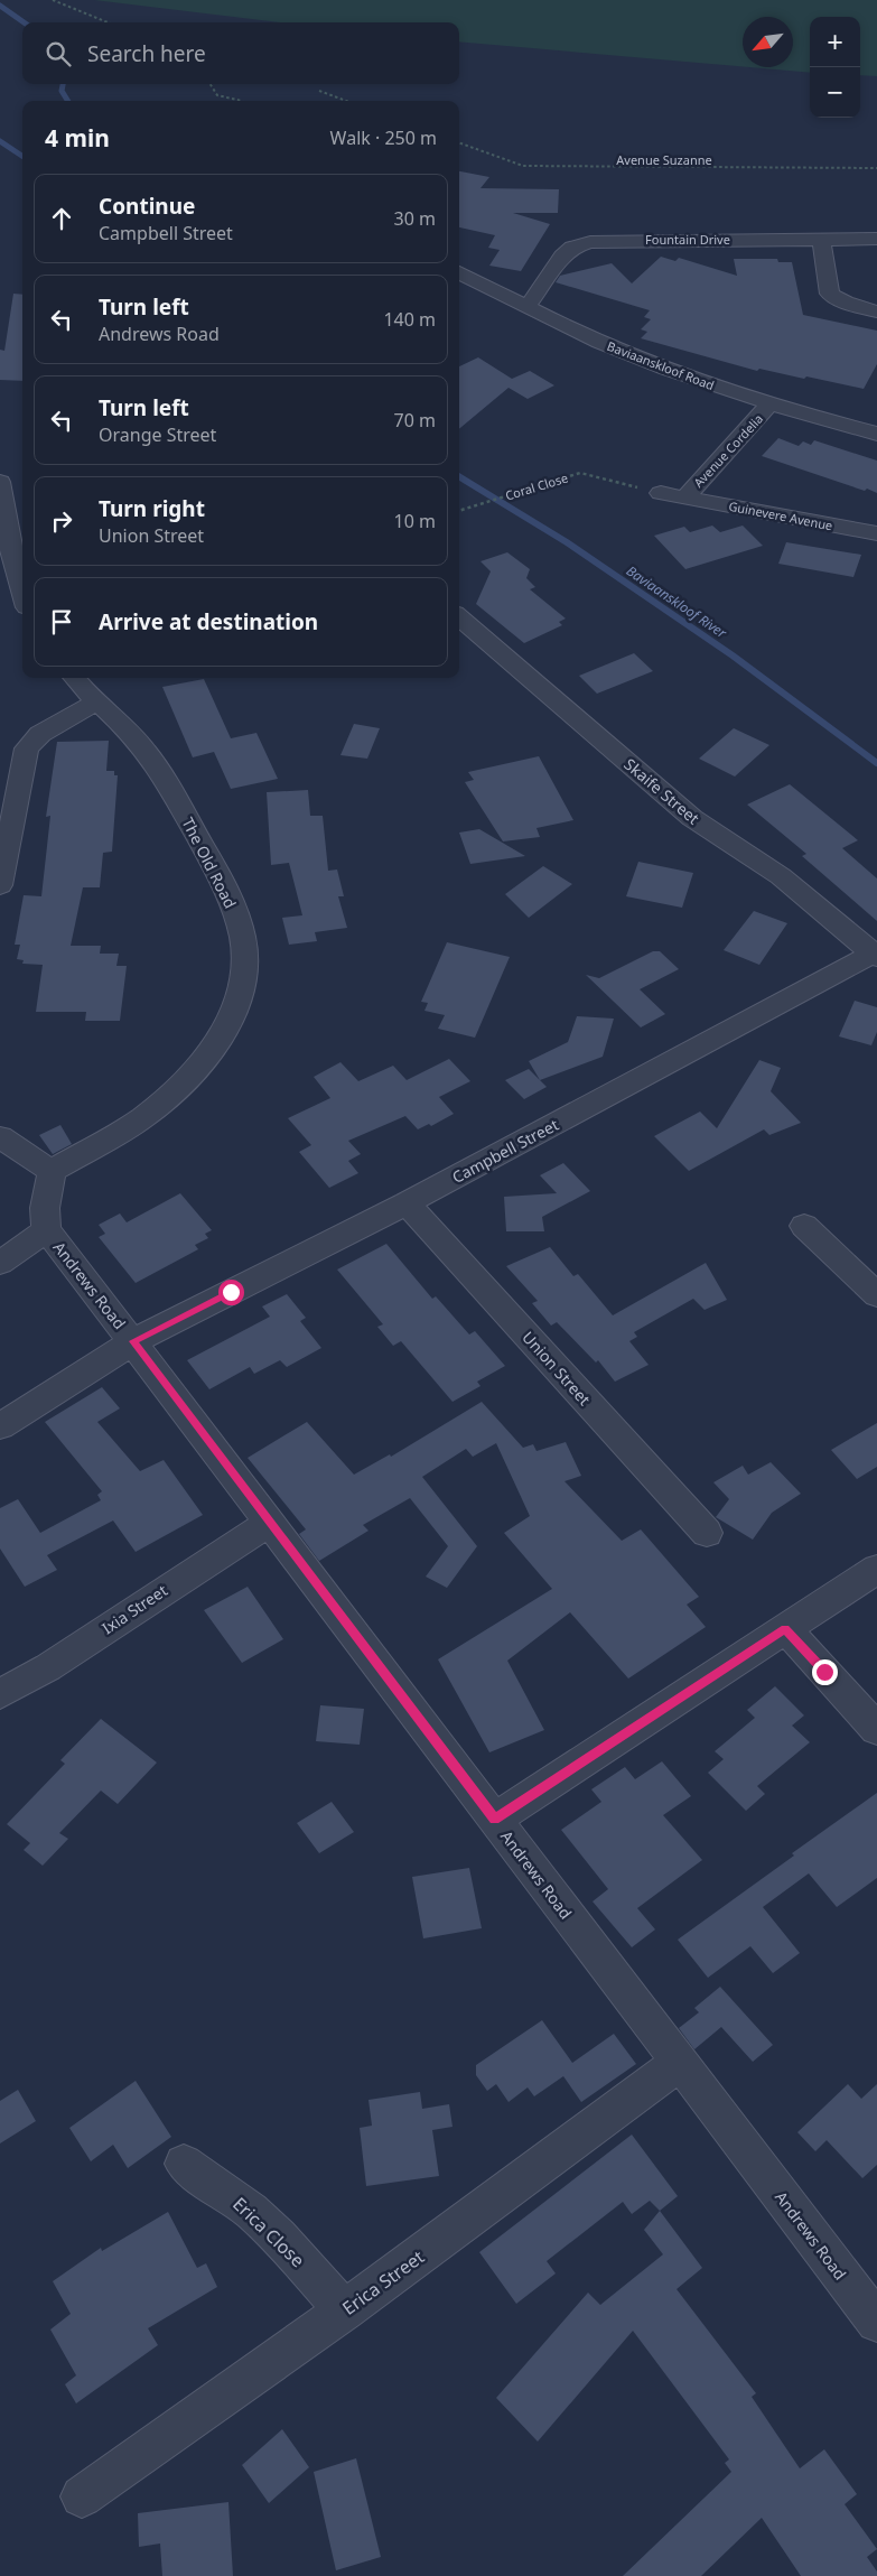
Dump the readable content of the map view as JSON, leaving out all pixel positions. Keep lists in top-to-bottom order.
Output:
{
  "streets": {
    "street": [
      "Fountain Drive",
      "Baviaanskloof Road",
      "Avenue Cordelia",
      "Guinevere Avenue",
      "Skaife Street",
      "The Old Road",
      "Campbell Street",
      "Andrews Road",
      "Union Street",
      "Ixia Street",
      "Erica Close",
      "Erica Street"
    ],
    "path": ["Avenue Suzanne", "Coral Close"]
  },
  "crossings": [
    ["Fountain Drive", "Baviaanskloof Road"],
    ["Baviaanskloof Road", "Avenue Cordelia"],
    ["Avenue Cordelia", "Guinevere Avenue"],
    ["Skaife Street", "Campbell Street"],
    ["The Old Road", "Andrews Road"],
    ["Campbell Street", "Andrews Road"],
    ["Campbell Street", "Union Street"],
    ["Andrews Road", "Ixia Street"],
    ["Andrews Road", "Erica Street"],
    ["Erica Close", "Erica Street"]
  ],
  "water": ["Baviaanskloof River"],
  "north": "bottom left",
  "page": {
    "map_buttons": ["+", "−"],
    "search": "Search here",
    "heading": ["4 min", "Walk · 250 m"],
    "list": [
      ["Continue", "Campbell Street", "30 m"],
      ["Turn left", "Andrews Road", "140 m"],
      ["Turn left", "Orange Street", "70 m"],
      ["Turn right", "Union Street", "10 m"],
      "Arrive at destination"
    ]
  }
}
